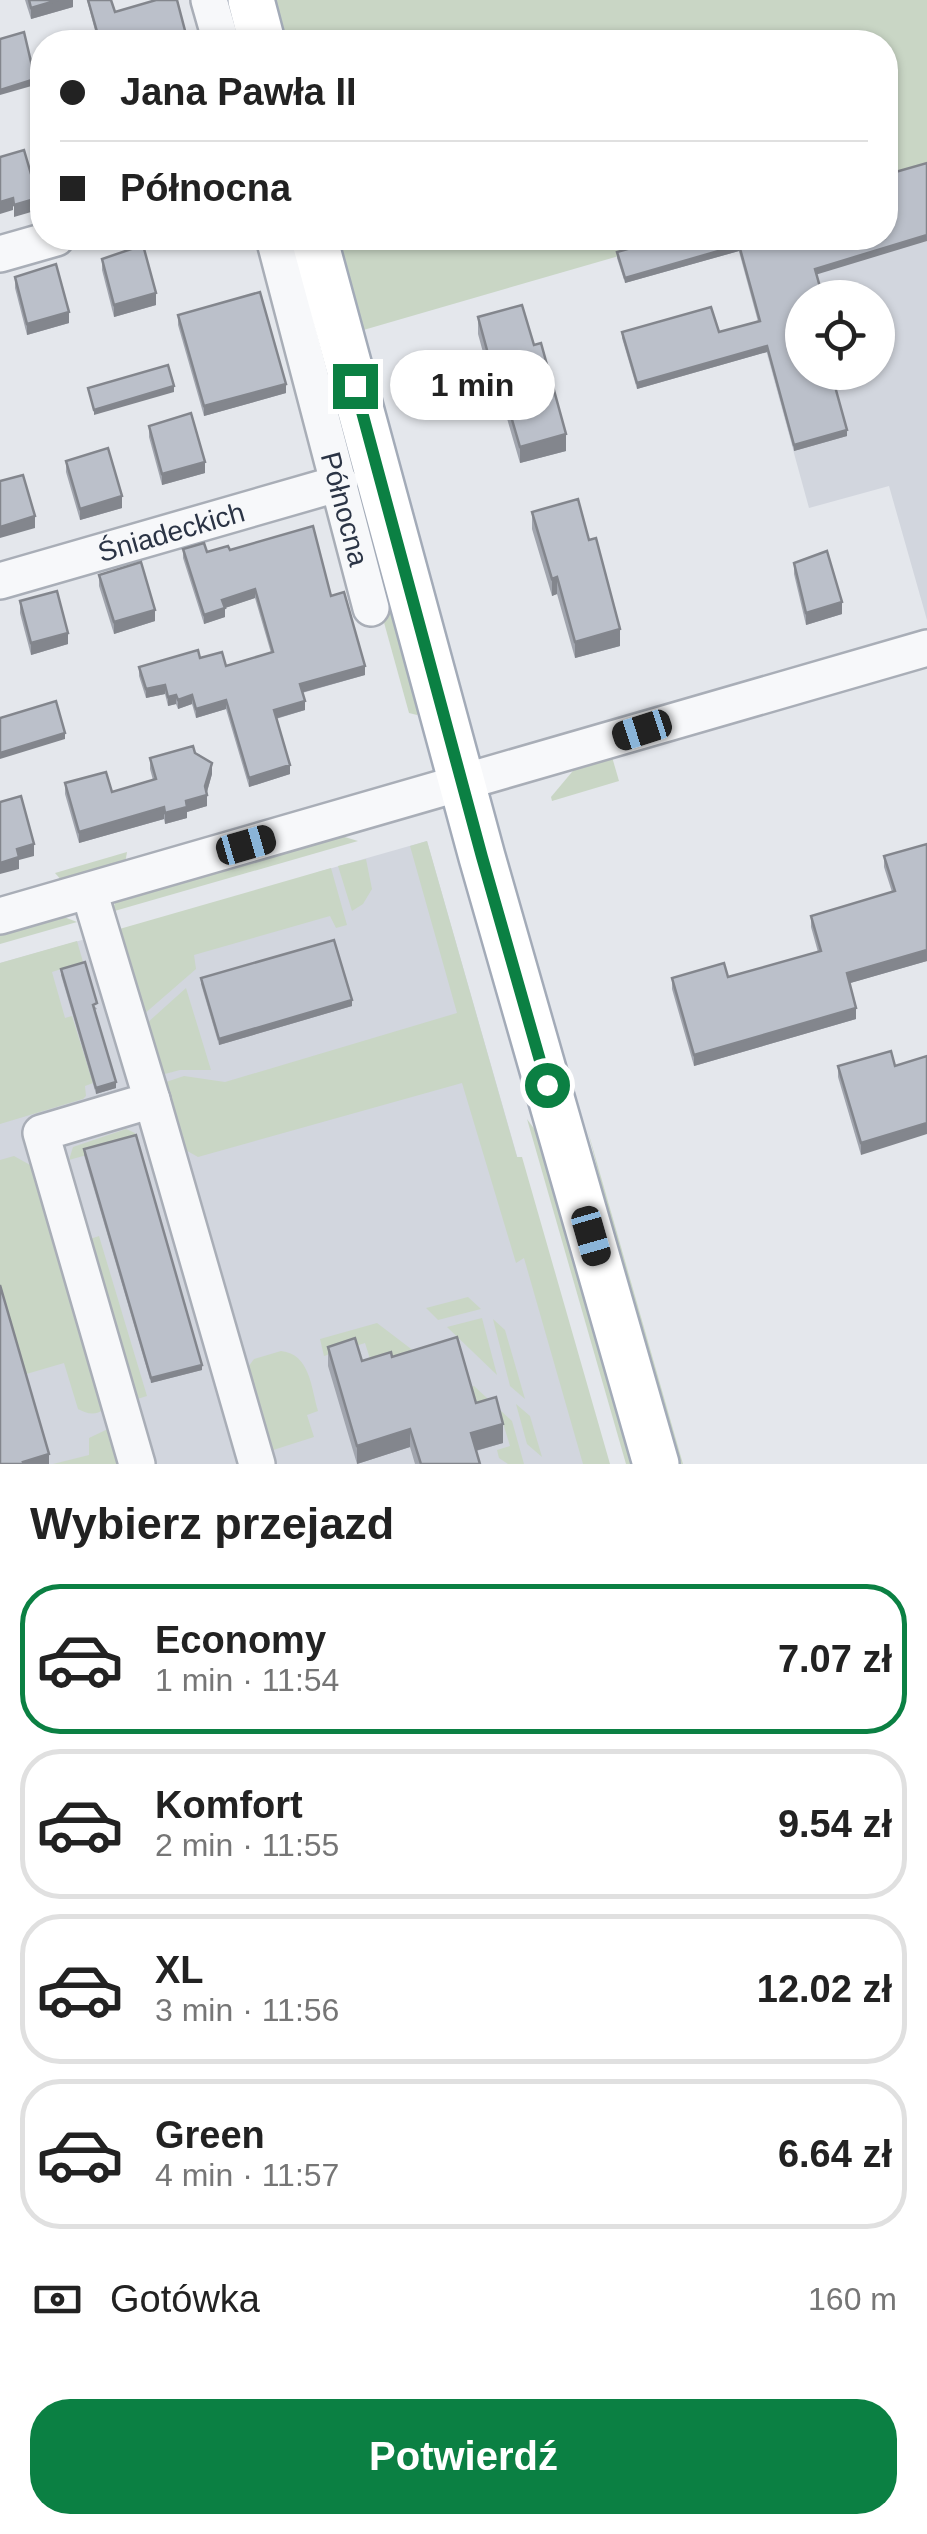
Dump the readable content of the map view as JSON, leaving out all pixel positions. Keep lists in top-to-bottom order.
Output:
{
  "streets": {
    "main road": ["Północna"],
    "street": ["Śniadeckich"]
  },
  "crossings": [
    ["Północna", "Śniadeckich"]
  ],
  "page": {
    "banner": ["Jana Pawła II", "Północna"],
    "bubble": "1 min",
    "heading": "Wybierz przejazd",
    "list": [
      {
        "name": "Economy",
        "note": "1 min · 11:54",
        "value": "7.07 zł"
      },
      {
        "name": "Komfort",
        "note": "2 min · 11:55",
        "value": "9.54 zł"
      },
      {
        "name": "XL",
        "note": "3 min · 11:56",
        "value": "12.02 zł"
      },
      {
        "name": "Green",
        "note": "4 min · 11:57",
        "value": "6.64 zł"
      }
    ],
    "pay": ["Gotówka", "160 m"],
    "buttons": "Potwierdź"
  }
}
